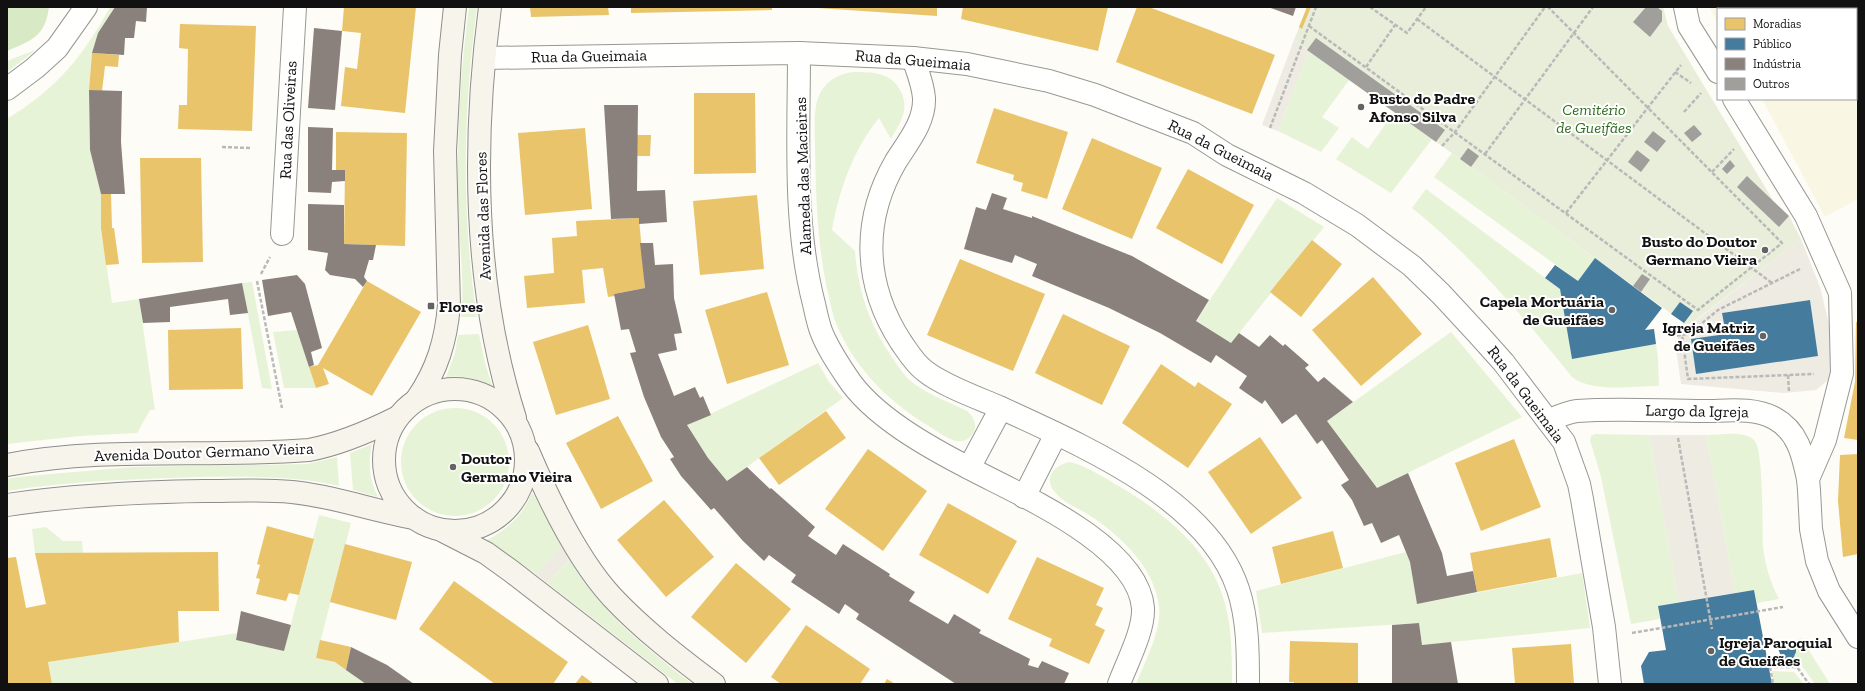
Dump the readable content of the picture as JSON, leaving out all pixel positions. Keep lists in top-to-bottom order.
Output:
{
  "streets": {
    "main road": ["Avenida das Flores", "Avenida Doutor Germano Vieira"],
    "street": [
      "Rua da Gueimaia",
      "Rua das Oliveiras",
      "Alameda das Macieiras",
      "Largo da Igreja"
    ]
  },
  "crossings": [
    ["Rua da Gueimaia", "Alameda das Macieiras"],
    ["Rua da Gueimaia", "Avenida das Flores"],
    ["Rua da Gueimaia", "Largo da Igreja"],
    ["Avenida das Flores", "Avenida Doutor Germano Vieira"]
  ],
  "parks": ["Cemitério de Gueifães"],
  "places": {
    "other": [
      "Busto do Padre Afonso Silva",
      "Busto do Doutor Germano Vieira",
      "Capela Mortuária de Gueifães",
      "Igreja Matriz de Gueifães",
      "Doutor Germano Vieira",
      "Igreja Paroquial de Gueifães"
    ],
    "transit": ["Flores"]
  },
  "legend": [
    "Moradias",
    "Público",
    "Indústria",
    "Outros"
  ]
}
